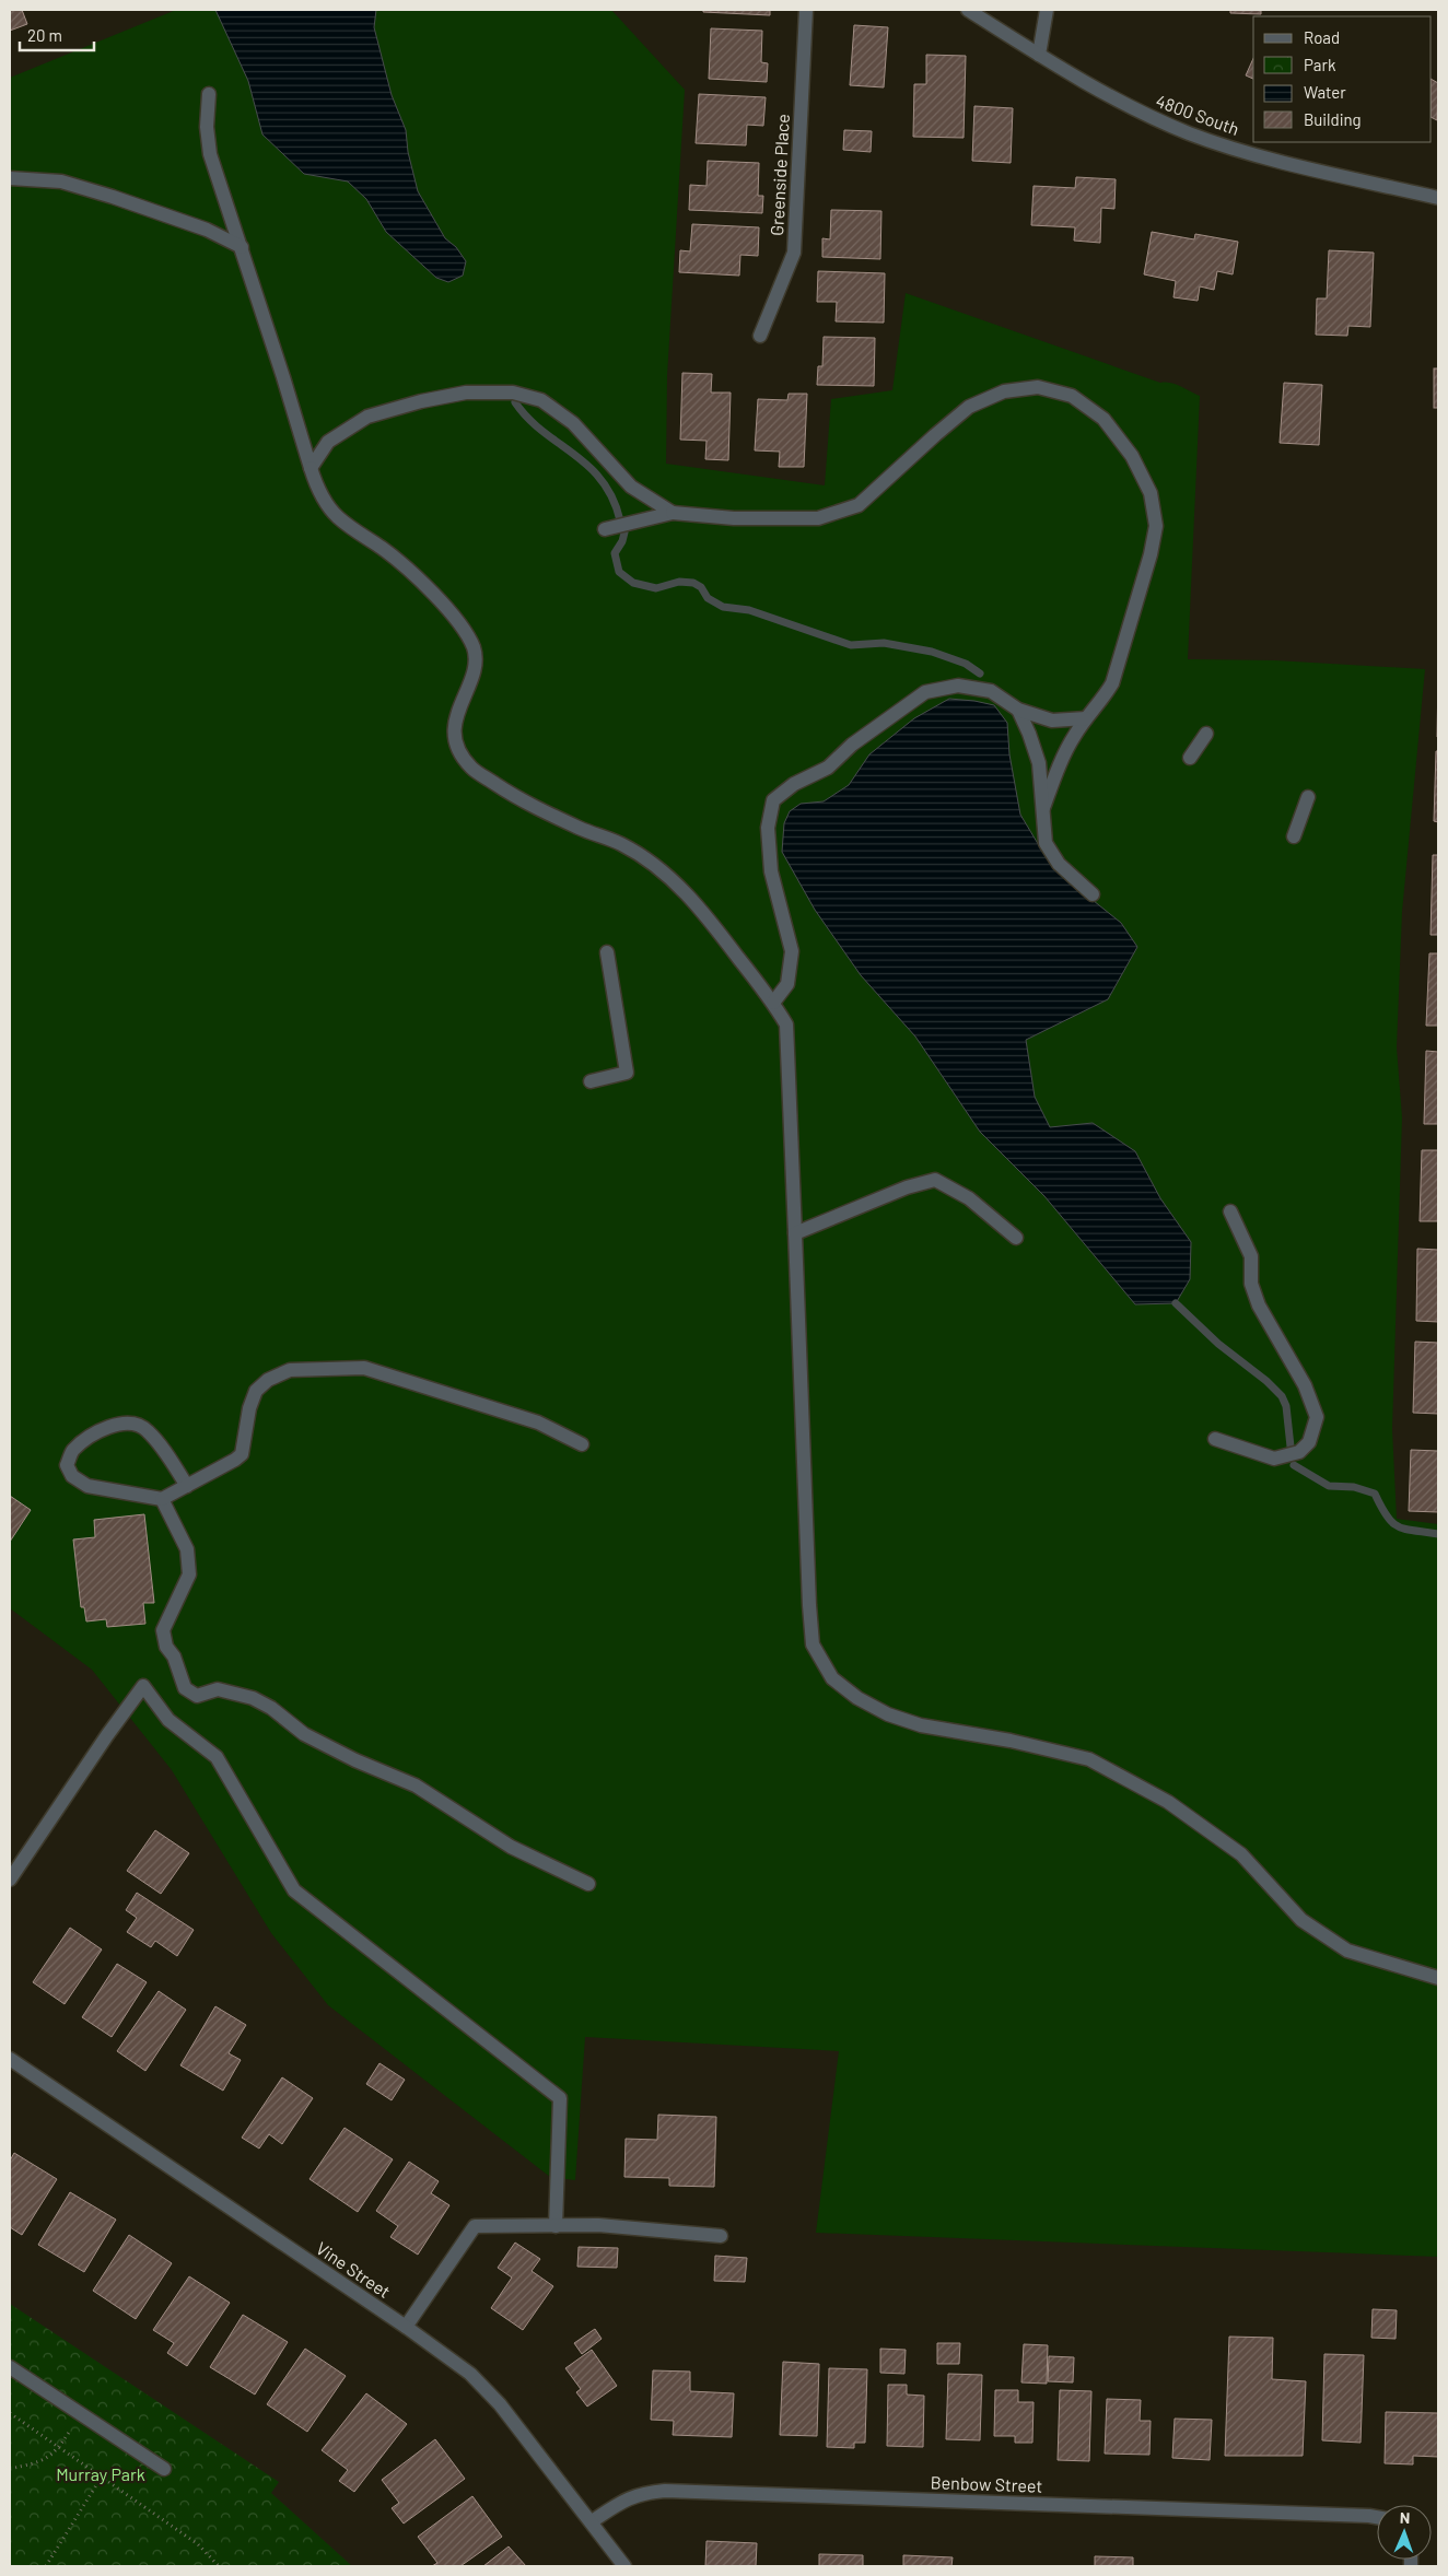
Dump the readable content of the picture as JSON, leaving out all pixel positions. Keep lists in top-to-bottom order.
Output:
{
  "streets": {
    "street": [
      "4800 South",
      "Greenside Place",
      "Vine Street",
      "Benbow Street"
    ]
  },
  "crossings": [
    ["Vine Street", "Benbow Street"]
  ],
  "parks": ["Murray Park"],
  "legend": [
    "Road",
    "Park",
    "Water",
    "Building"
  ],
  "scale_bar": "20 m",
  "north": "top"
}
